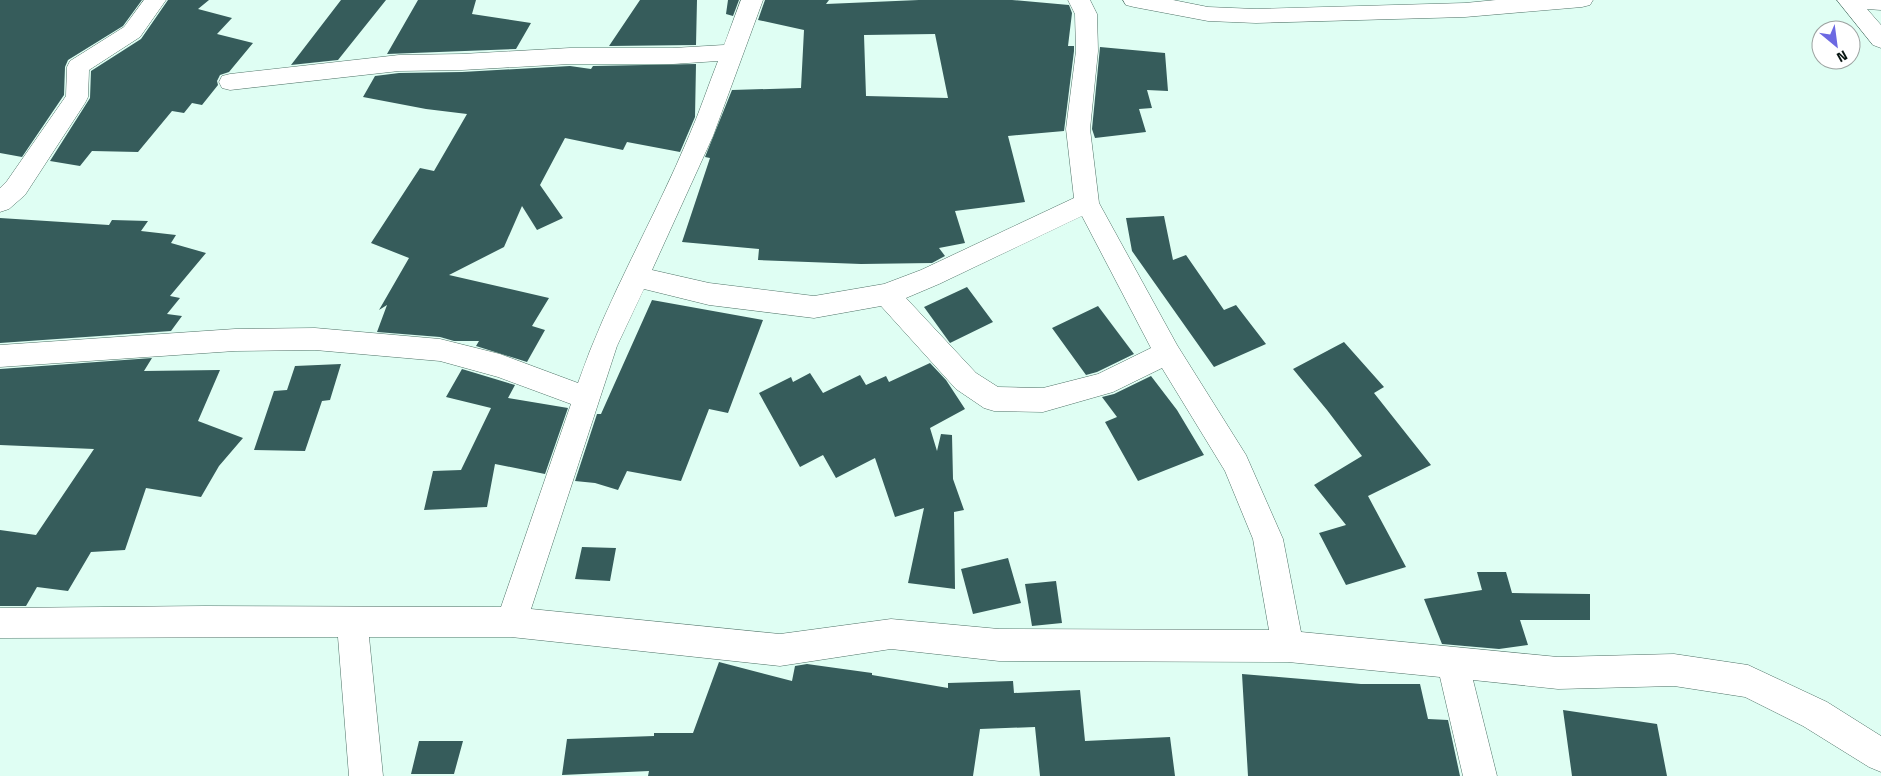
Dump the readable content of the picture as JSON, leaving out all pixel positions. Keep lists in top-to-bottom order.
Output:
{
  "north": "bottom right"
}
